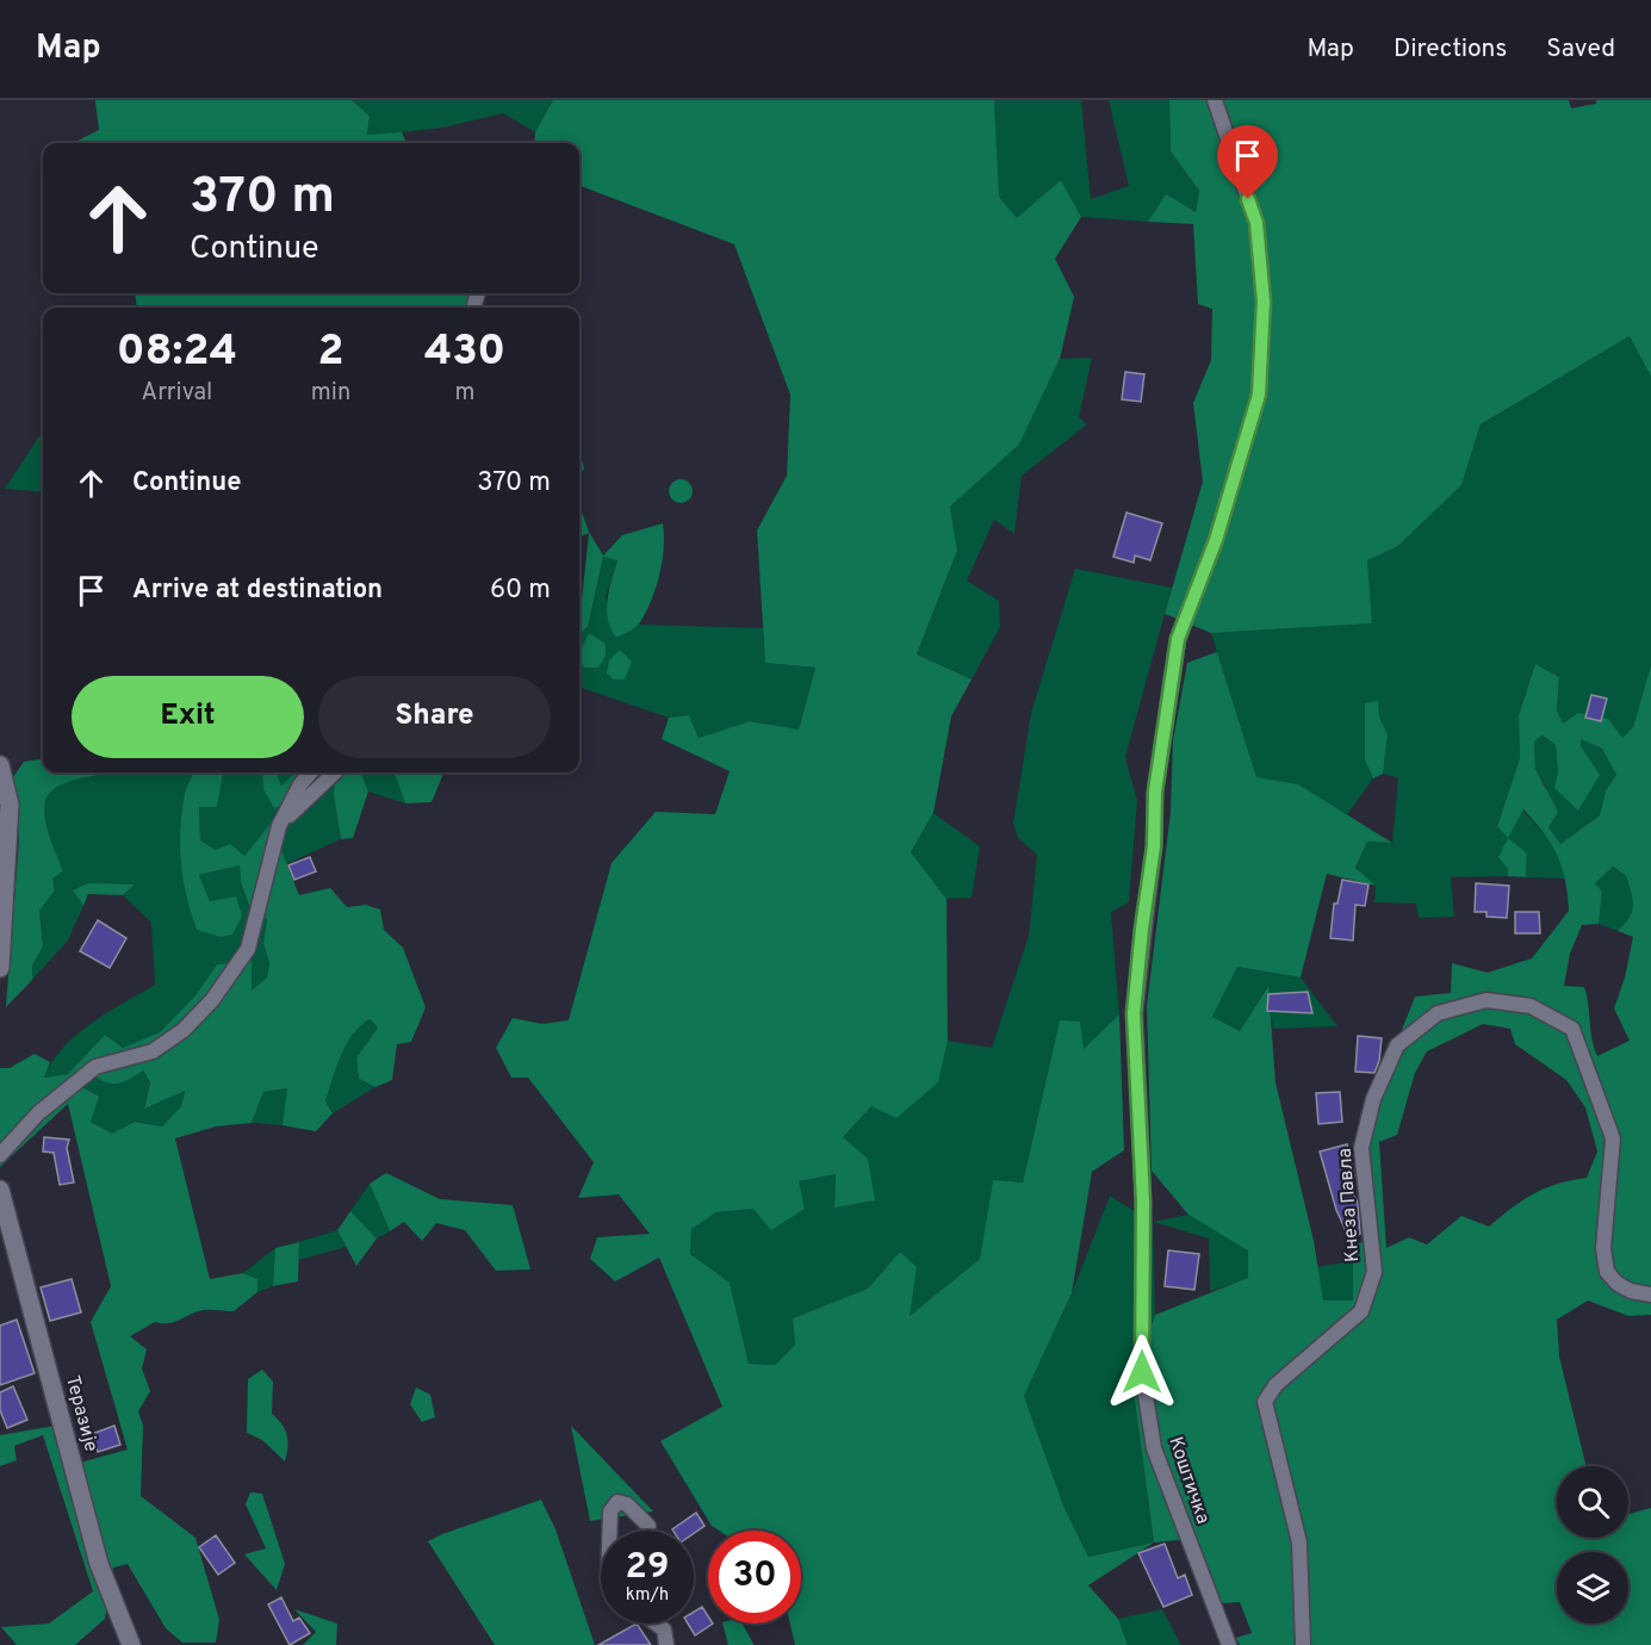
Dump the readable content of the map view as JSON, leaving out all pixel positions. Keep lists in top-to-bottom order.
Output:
{
  "streets": {
    "street": ["Кнеза Павла", "Теразије", "Коштичка"]
  },
  "page": {
    "header": "Map",
    "nav": ["Map", "Directions", "Saved"],
    "turn": ["370 m", "Continue"],
    "eta": [
      "08:24",
      "Arrival",
      "2",
      "min",
      "430",
      "m"
    ],
    "list": [
      {
        "name": "Continue",
        "value": "370 m"
      },
      {
        "name": "Arrive at destination",
        "value": "60 m"
      }
    ],
    "buttons": ["Exit", "Share"],
    "speed": "29 km/h",
    "limit": "30"
  }
}
